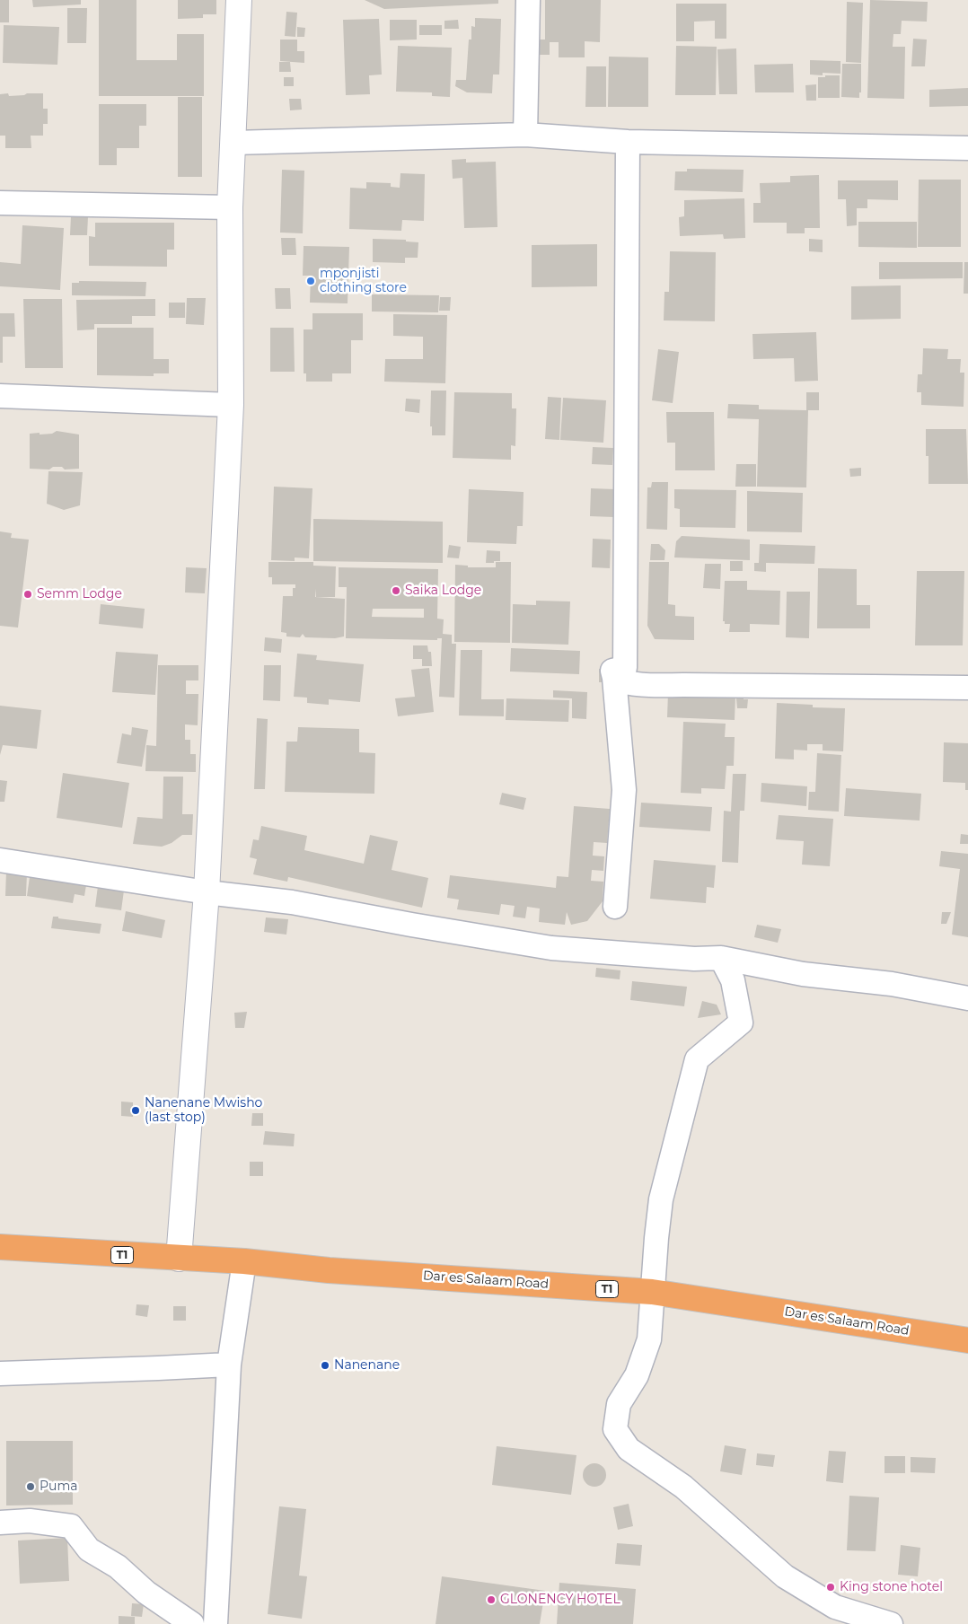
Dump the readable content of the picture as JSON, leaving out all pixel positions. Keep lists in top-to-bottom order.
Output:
{
  "streets": {
    "highway": ["T1", "Dar es Salaam Road"]
  },
  "places": [
    "mponjisti clothing store",
    "Saika Lodge",
    "Semm Lodge",
    "Nanenane Mwisho (last stop)",
    "Nanenane",
    "Puma",
    "King stone hotel",
    "GLONENCY HOTEL"
  ]
}
